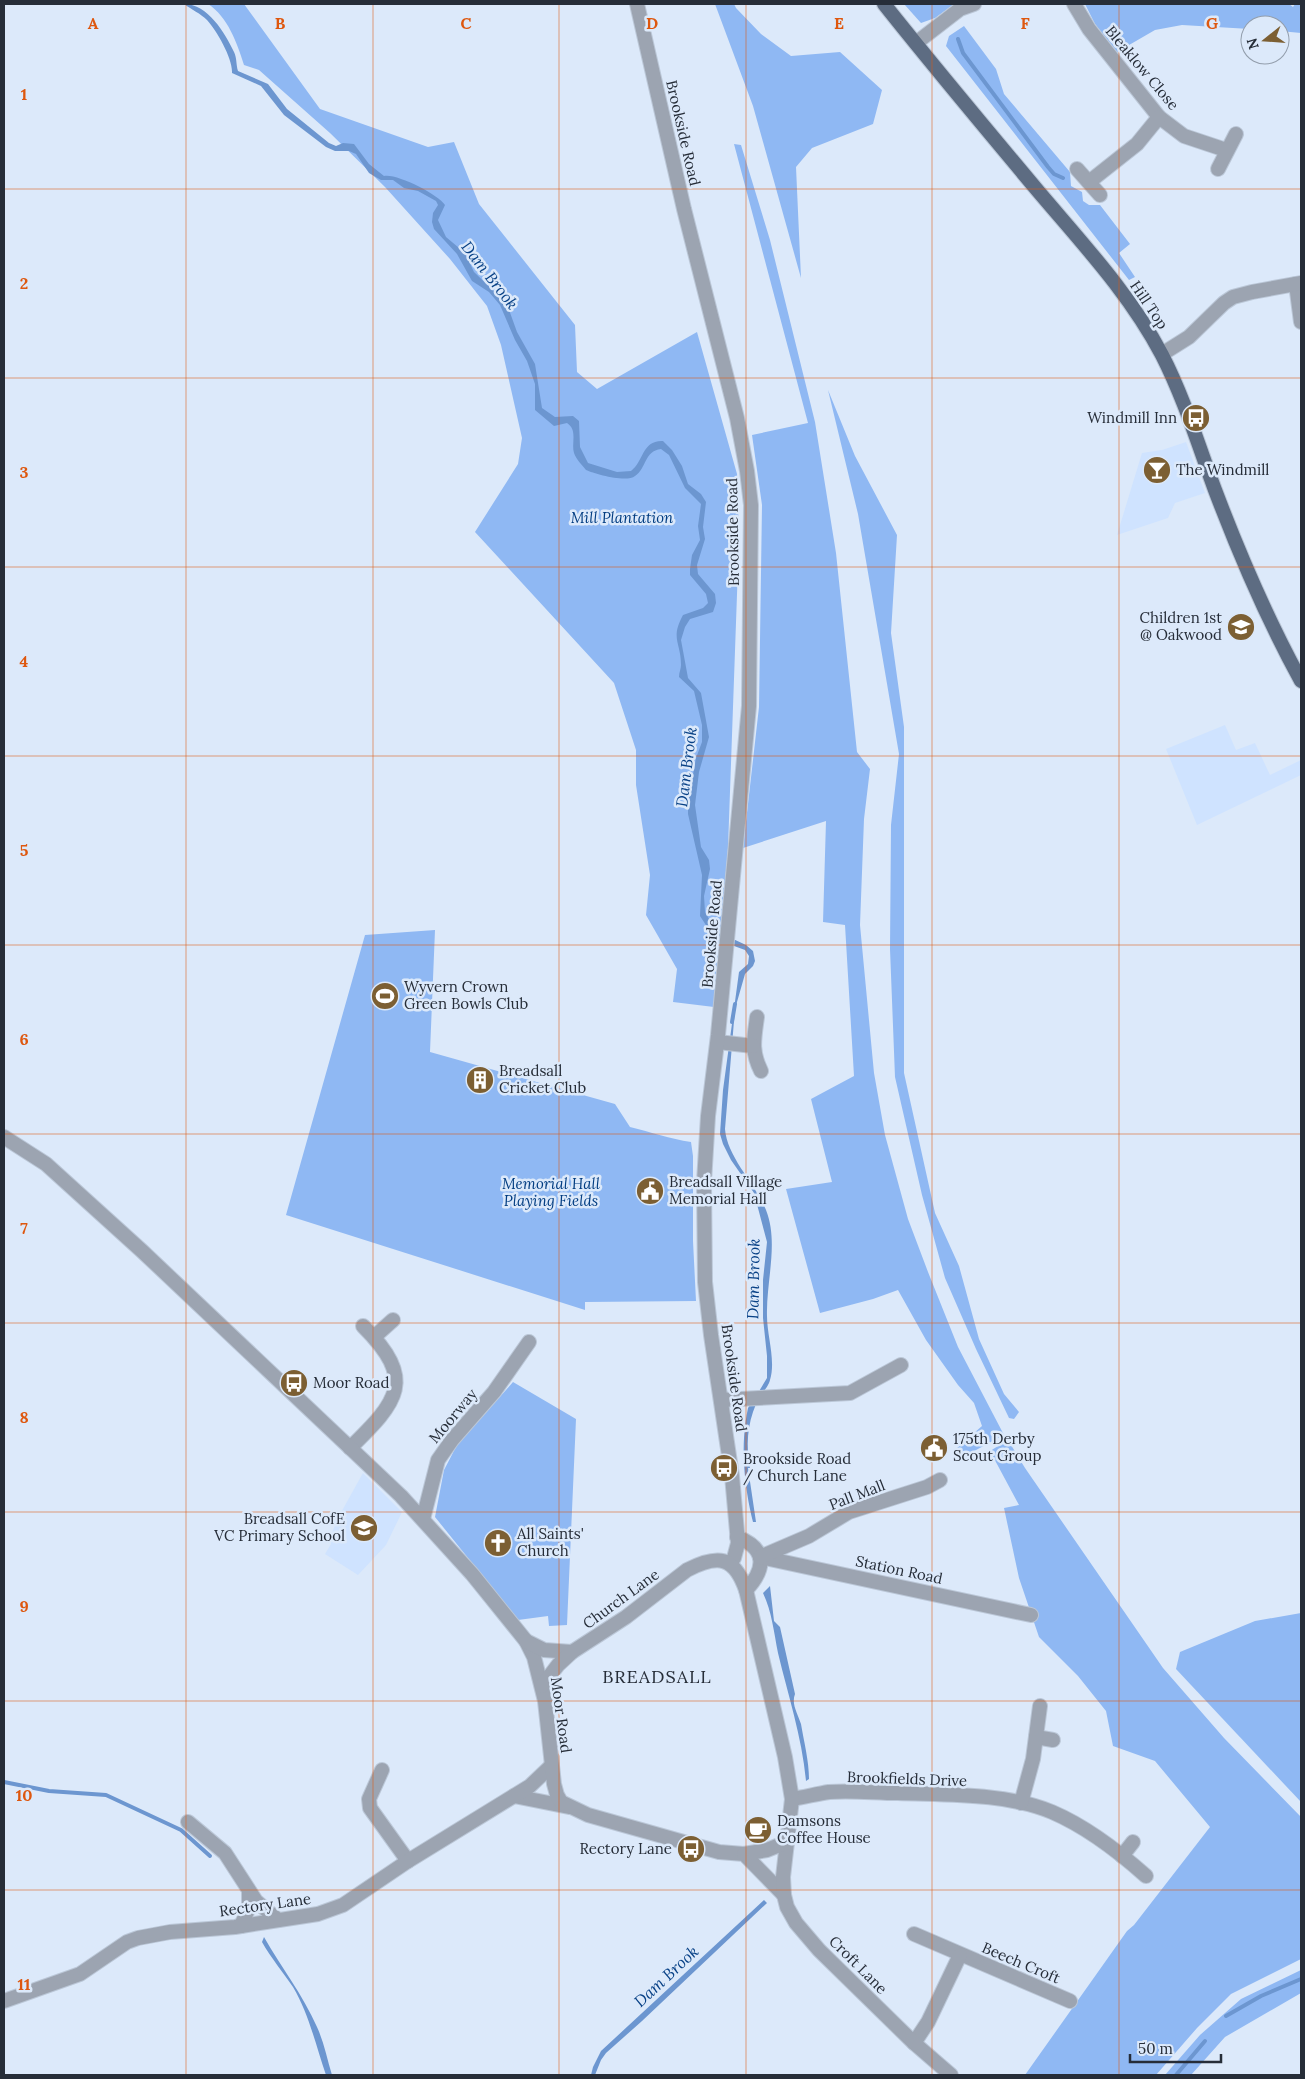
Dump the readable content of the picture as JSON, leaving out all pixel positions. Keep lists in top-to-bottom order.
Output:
{
  "streets": {
    "main road": ["Hill Top"],
    "street": [
      "Bleaklow Close",
      "Brookside Road",
      "Moorway",
      "Pall Mall",
      "Station Road",
      "Church Lane",
      "Moor Road",
      "Brookfields Drive",
      "Rectory Lane",
      "Beech Croft",
      "Croft Lane"
    ]
  },
  "crossings": [
    ["Brookside Road", "Church Lane"],
    ["Moorway", "Moor Road"],
    ["Pall Mall", "Station Road"],
    ["Church Lane", "Moor Road"],
    ["Moor Road", "Rectory Lane"],
    ["Beech Croft", "Croft Lane"]
  ],
  "districts": ["BREADSALL"],
  "water": ["Dam Brook"],
  "parks": ["Mill Plantation", "Memorial Hall Playing Fields"],
  "places": {
    "bus stop": [
      "Windmill Inn",
      "Moor Road",
      "Brookside Road / Church Lane",
      "Rectory Lane"
    ],
    "bar": ["The Windmill"],
    "school or university": ["Children 1st @ Oakwood", "Breadsall CofE VC Primary School"],
    "sports": ["Wyvern Crown Green Bowls Club"],
    "building": ["Breadsall Cricket Club"],
    "public building": ["Breadsall Village Memorial Hall", "175th Derby Scout Group"],
    "church": ["All Saints' Church"],
    "cafe": ["Damsons Coffee House"]
  },
  "scale_bar": "50 m",
  "north": "left",
  "grid": {
    "columns": [
      "A",
      "B",
      "C",
      "D",
      "E",
      "F",
      "G"
    ],
    "rows": [
      "1",
      "2",
      "3",
      "4",
      "5",
      "6",
      "7",
      "8",
      "9",
      "10",
      "11"
    ]
  }
}
